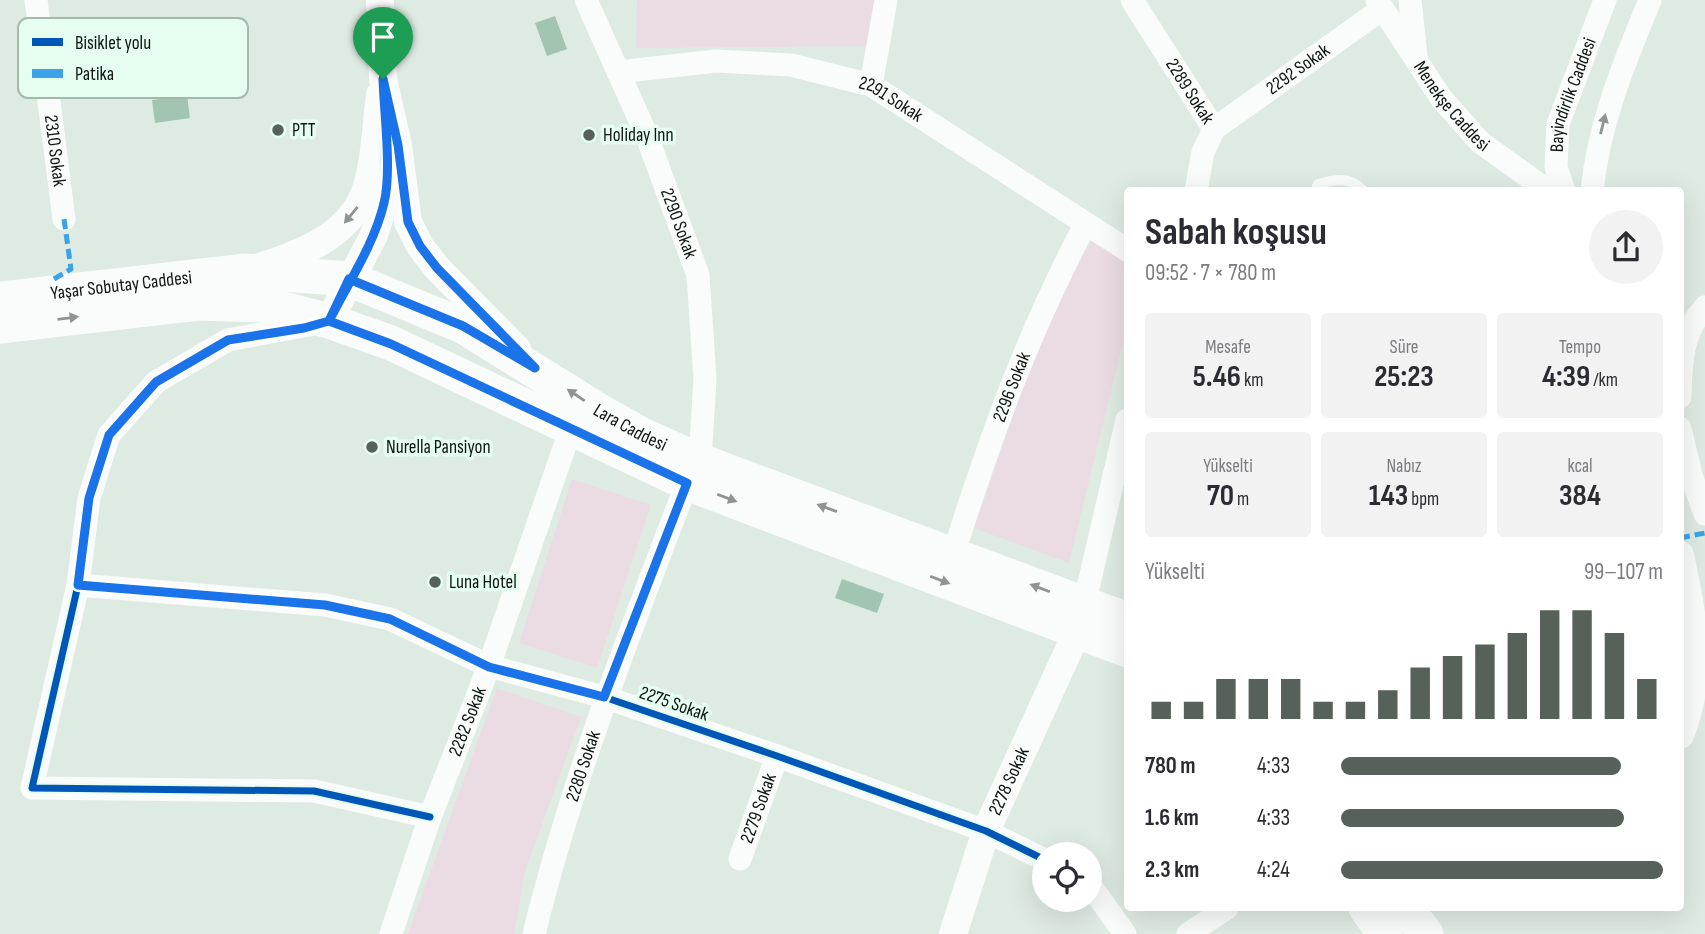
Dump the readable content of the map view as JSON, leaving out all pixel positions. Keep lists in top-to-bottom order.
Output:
{
  "streets": {
    "main road": ["Yaşar Sobutay Caddesi", "Lara Caddesi"],
    "street": [
      "2292 Sokak",
      "2289 Sokak",
      "Bayindirlik Caddesi",
      "2291 Sokak",
      "Menekşe Caddesi",
      "2310 Sokak",
      "2290 Sokak",
      "2296 Sokak",
      "2275 Sokak",
      "2282 Sokak",
      "2280 Sokak",
      "2278 Sokak",
      "2279 Sokak"
    ]
  },
  "crossings": [
    ["2292 Sokak", "2289 Sokak"],
    ["2292 Sokak", "Menekşe Caddesi"],
    ["2291 Sokak", "2290 Sokak"],
    ["2291 Sokak", "2296 Sokak"],
    ["2290 Sokak", "Lara Caddesi"],
    ["2290 Sokak", "2280 Sokak"],
    ["Yaşar Sobutay Caddesi", "Lara Caddesi"],
    ["2296 Sokak", "Lara Caddesi"],
    ["Lara Caddesi", "2280 Sokak"],
    ["Lara Caddesi", "2278 Sokak"],
    ["2275 Sokak", "2282 Sokak"],
    ["2275 Sokak", "2280 Sokak"],
    ["2275 Sokak", "2278 Sokak"],
    ["2275 Sokak", "2279 Sokak"]
  ],
  "one_way": ["Lara Caddesi"],
  "places": [
    "PTT",
    "Holiday Inn",
    "Nurella Pansiyon",
    "Luna Hotel"
  ],
  "legend": ["Bisiklet yolu", "Patika"],
  "page": {
    "heading": ["Sabah koşusu", "09:52 · 7 × 780 m"],
    "stats": [
      ["Mesafe", "5.46 km"],
      ["Süre", "25:23"],
      ["Tempo", "4:39 /km"],
      ["Yükselti", "70 m"],
      ["Nabız", "143 bpm"],
      ["kcal", "384"]
    ],
    "chart": ["Yükselti", "99–107 m"],
    "list": [
      {
        "name": "780 m",
        "note": "4:33"
      },
      {
        "name": "1.6 km",
        "note": "4:33"
      },
      {
        "name": "2.3 km",
        "note": "4:24"
      }
    ]
  }
}
